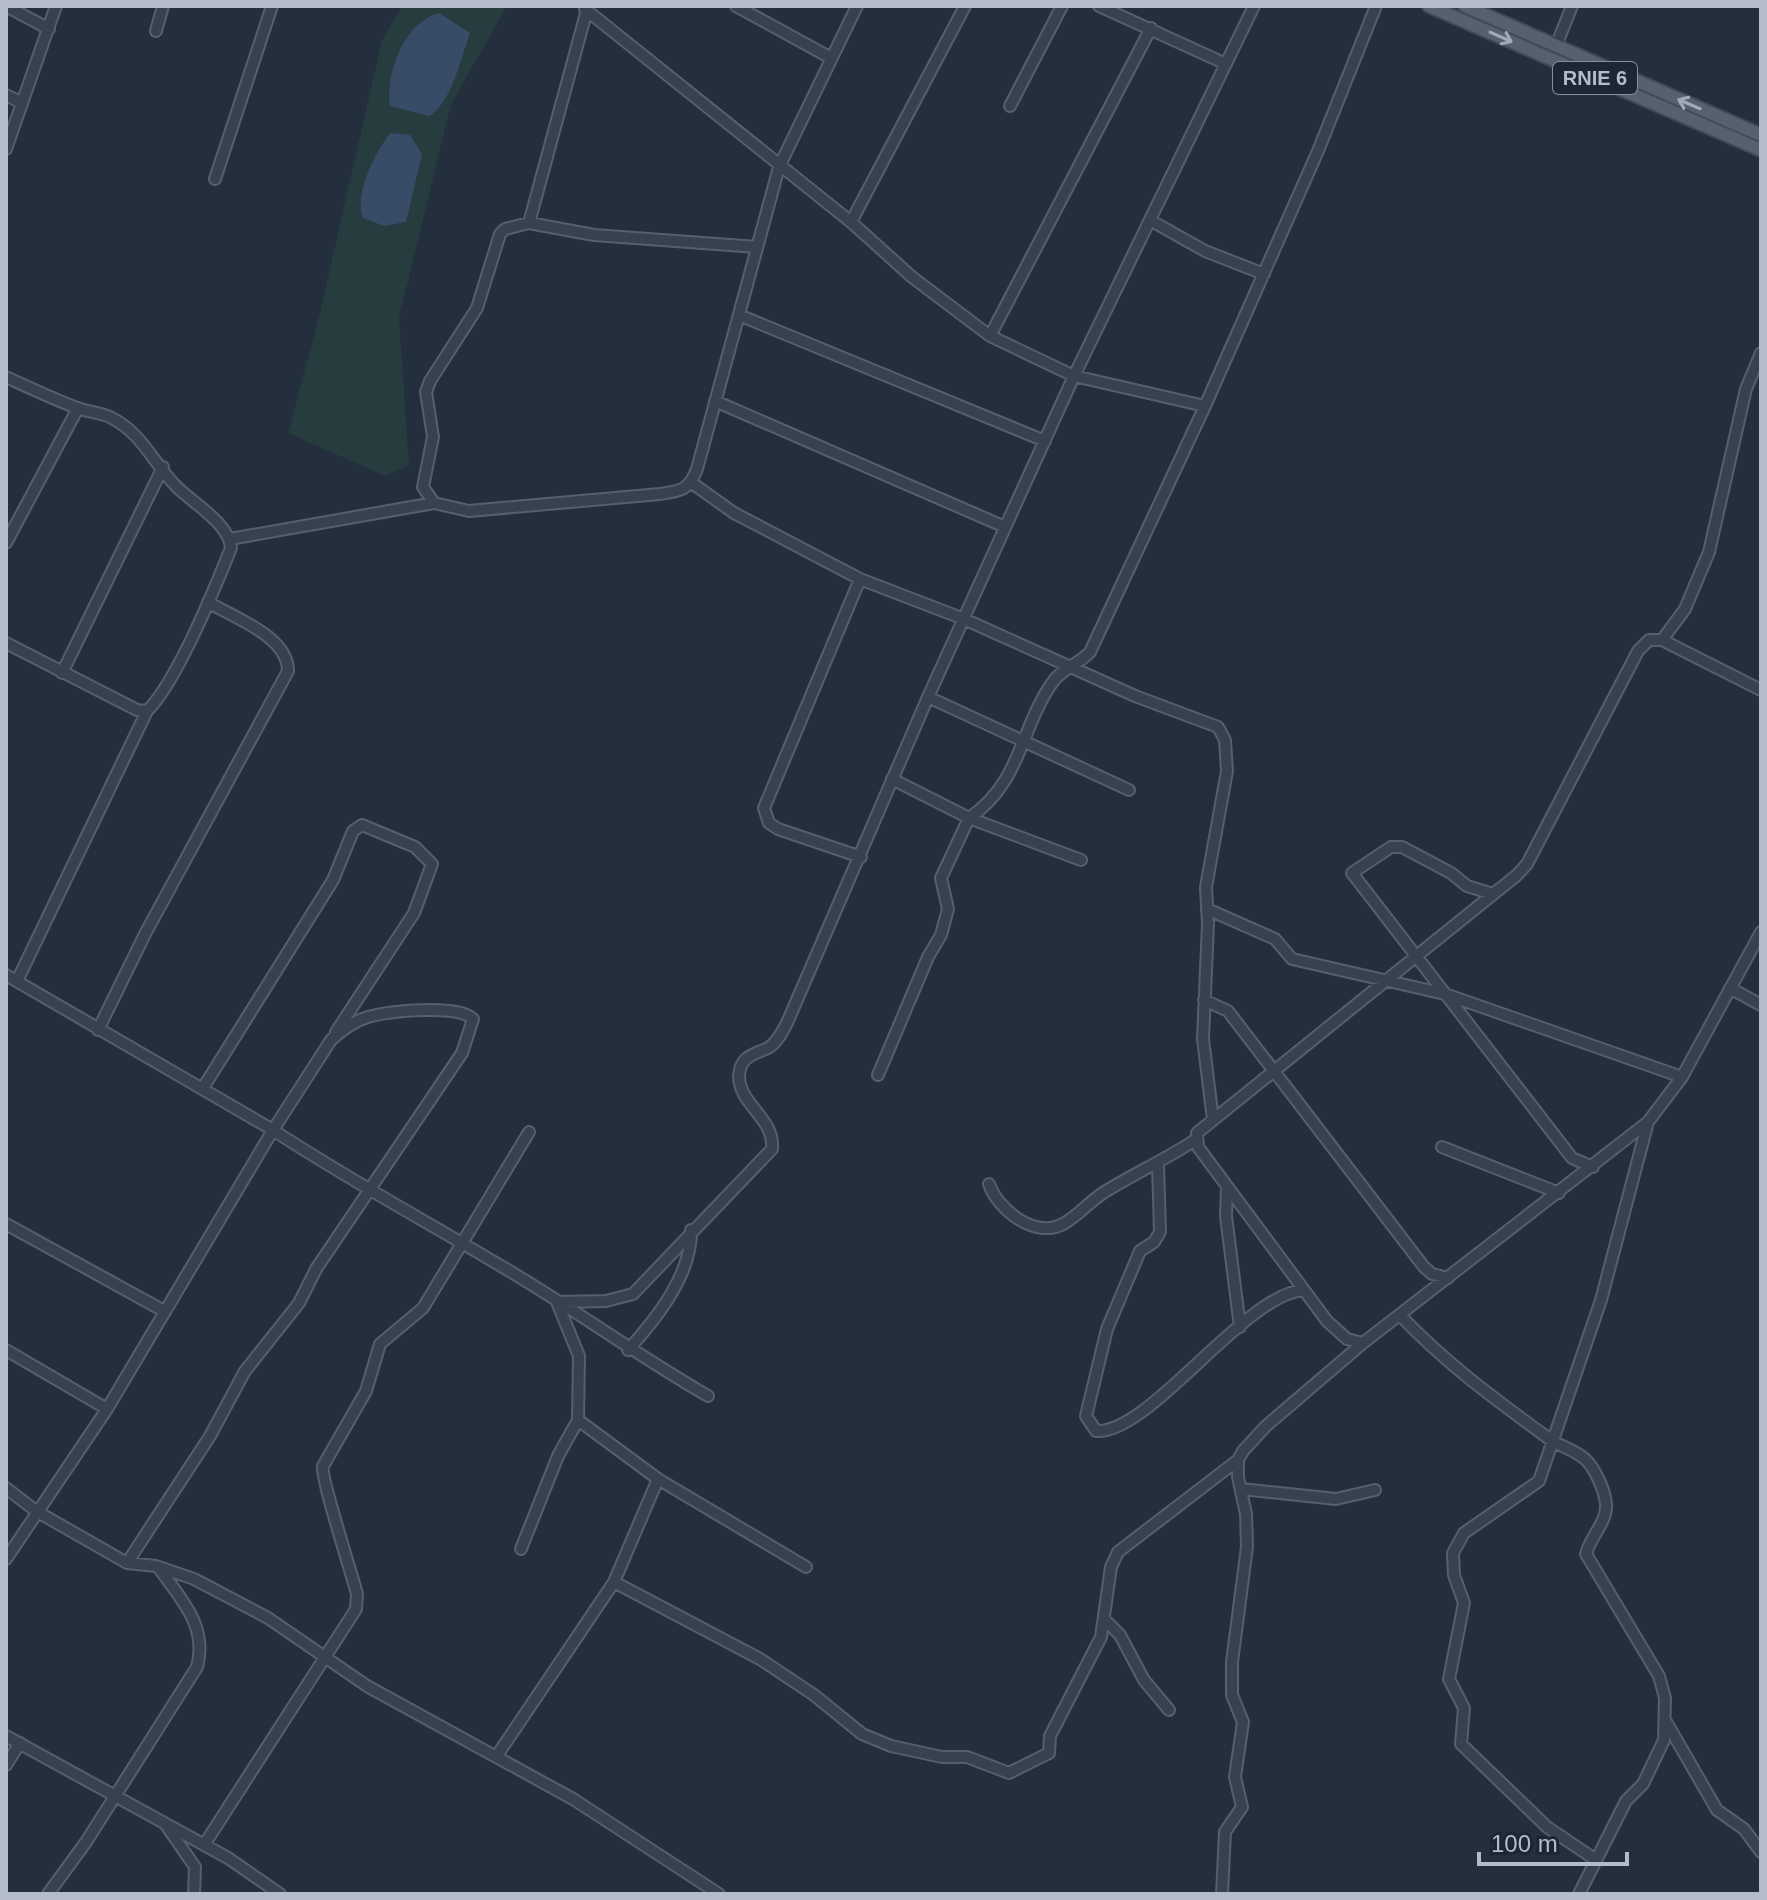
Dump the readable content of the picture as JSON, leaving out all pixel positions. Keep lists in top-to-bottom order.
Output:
{
  "streets": {
    "main road": ["RNIE 6"]
  },
  "scale_bar": "100 m"
}
